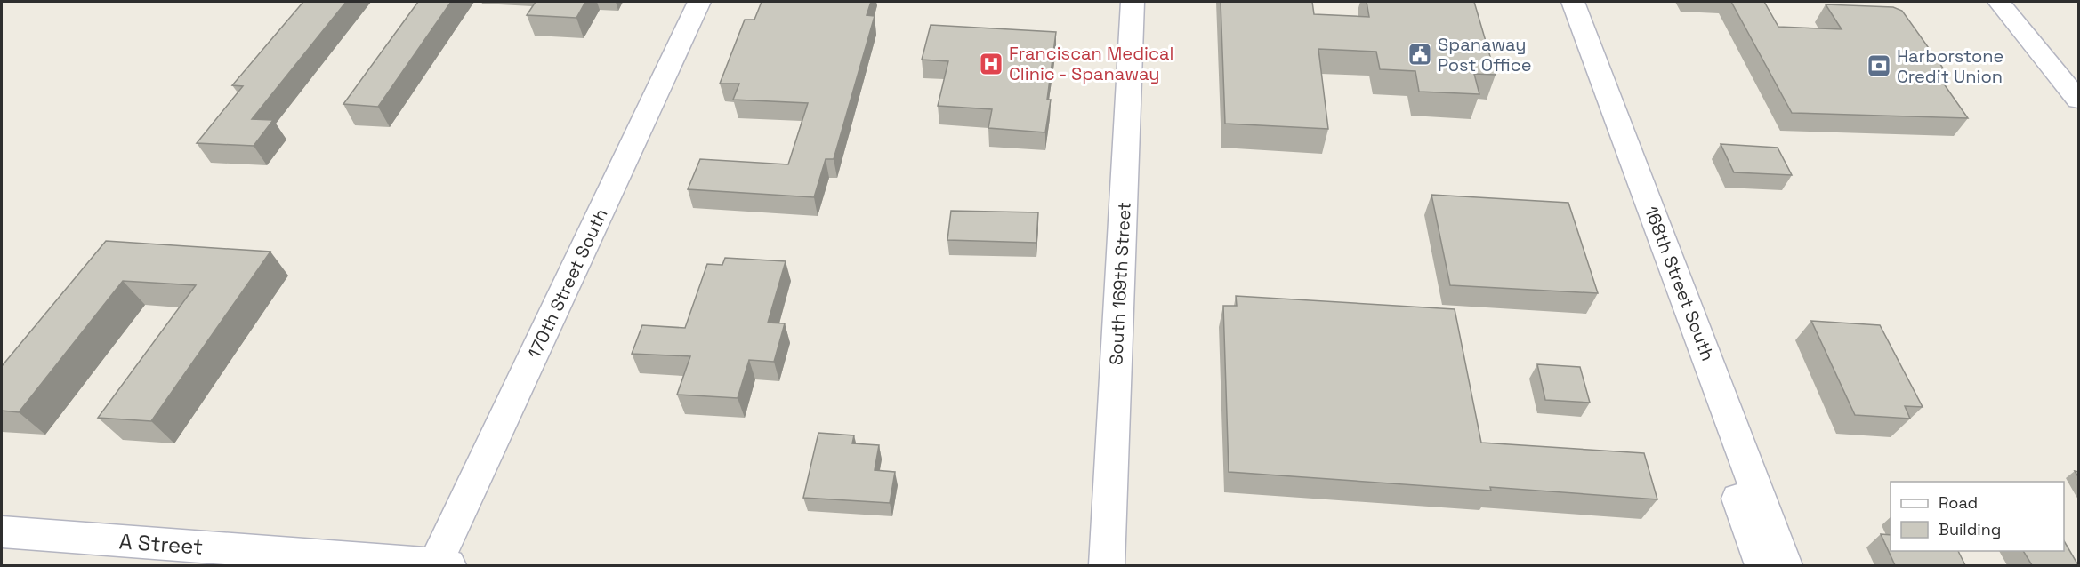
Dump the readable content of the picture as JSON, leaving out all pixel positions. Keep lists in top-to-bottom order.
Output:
{
  "streets": {
    "street": [
      "170th Street South",
      "South 169th Street",
      "168th Street South",
      "A Street"
    ]
  },
  "crossings": [
    ["170th Street South", "A Street"]
  ],
  "places": {
    "public building": ["Spanaway Post Office"],
    "hospital": ["Franciscan Medical Clinic - Spanaway"],
    "bank": ["Harborstone Credit Union"]
  },
  "legend": ["Road", "Building"]
}
